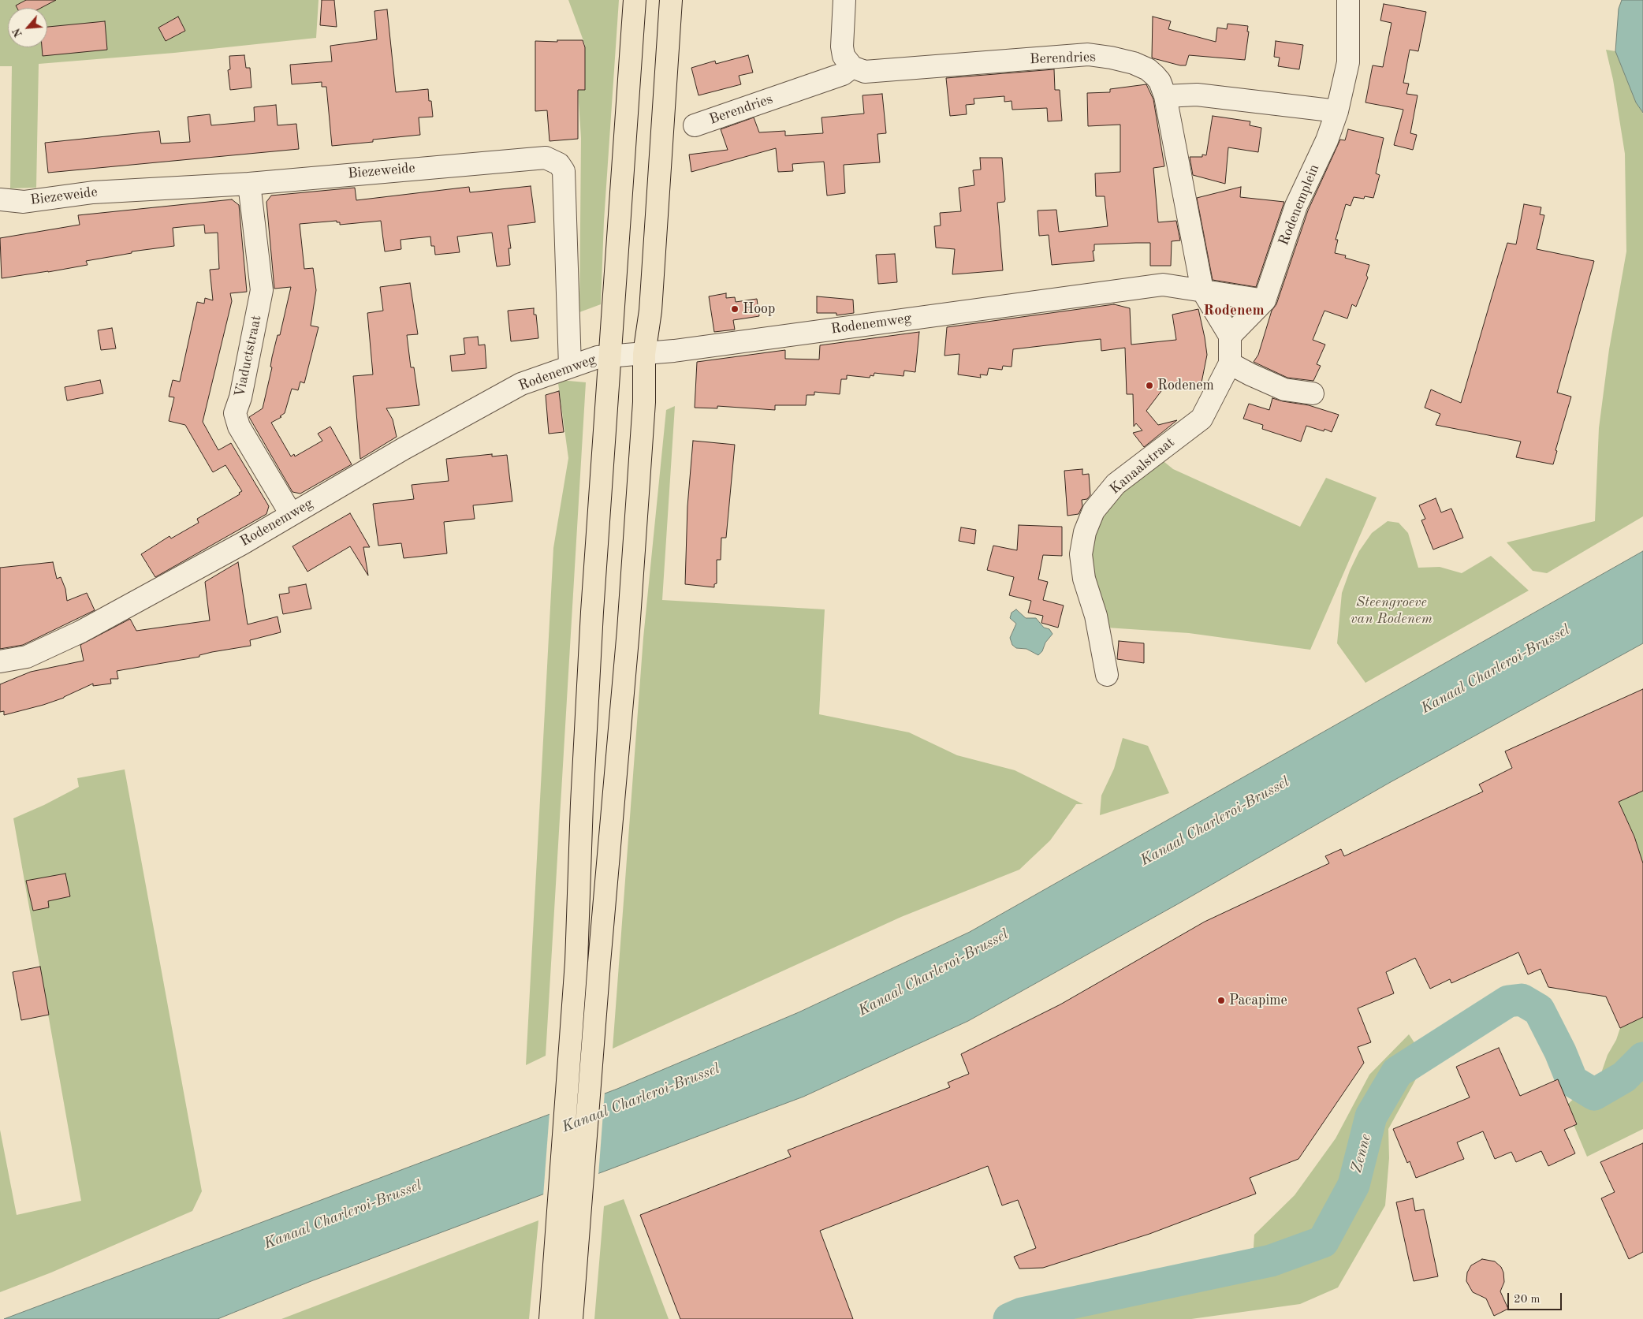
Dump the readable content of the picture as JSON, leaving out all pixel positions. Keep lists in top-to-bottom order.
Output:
{
  "streets": {
    "street": [
      "Berendries",
      "Biezeweide",
      "Rodenemplein",
      "Rodenemweg",
      "Viaductstraat",
      "Kanaalstraat"
    ]
  },
  "crossings": [
    ["Biezeweide", "Rodenemweg"],
    ["Biezeweide", "Viaductstraat"],
    ["Rodenemplein", "Kanaalstraat"],
    ["Rodenemweg", "Viaductstraat"]
  ],
  "districts": ["Rodenem"],
  "water": ["Kanaal Charleroi-Brussel", "Zenne"],
  "parks": ["Steengroeve van Rodenem"],
  "places": ["Hoop", "Rodenem", "Pacapime"],
  "scale_bar": "20 m",
  "north": "bottom left"
}
